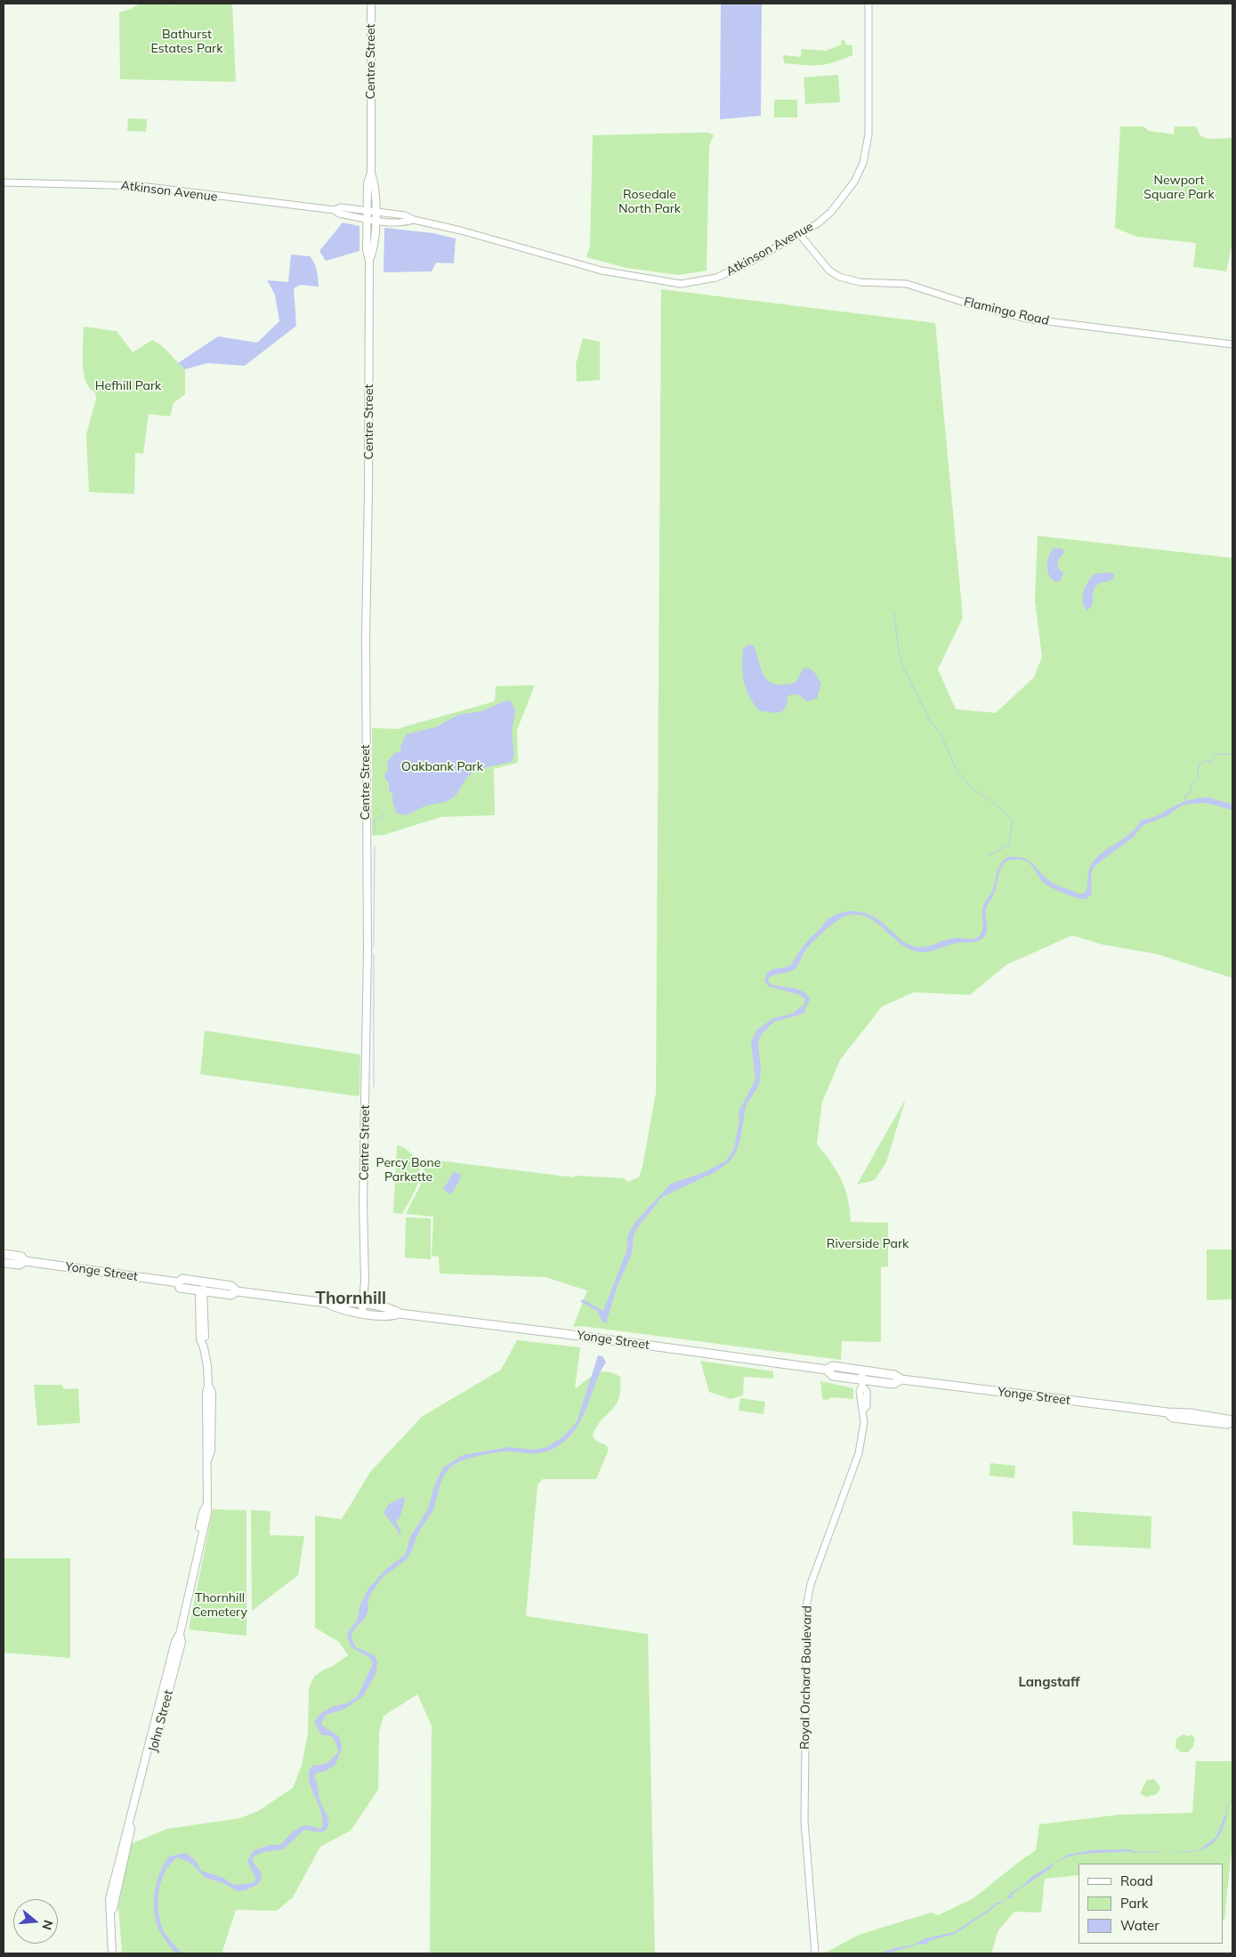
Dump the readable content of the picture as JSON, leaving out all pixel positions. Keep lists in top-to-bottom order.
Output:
{
  "streets": {
    "main road": ["Centre Street", "Yonge Street", "John Street"],
    "street": ["Atkinson Avenue", "Flamingo Road", "Royal Orchard Boulevard"]
  },
  "crossings": [
    ["Centre Street", "Atkinson Avenue"],
    ["Centre Street", "Yonge Street"],
    ["Atkinson Avenue", "Flamingo Road"],
    ["Yonge Street", "Royal Orchard Boulevard"],
    ["Yonge Street", "John Street"]
  ],
  "districts": ["Thornhill", "Langstaff"],
  "parks": [
    "Bathurst Estates Park",
    "Newport Square Park",
    "Rosedale North Park",
    "Hefhill Park",
    "Oakbank Park",
    "Percy Bone Parkette",
    "Riverside Park",
    "Thornhill Cemetery"
  ],
  "legend": ["Road", "Park", "Water"],
  "north": "right"
}
